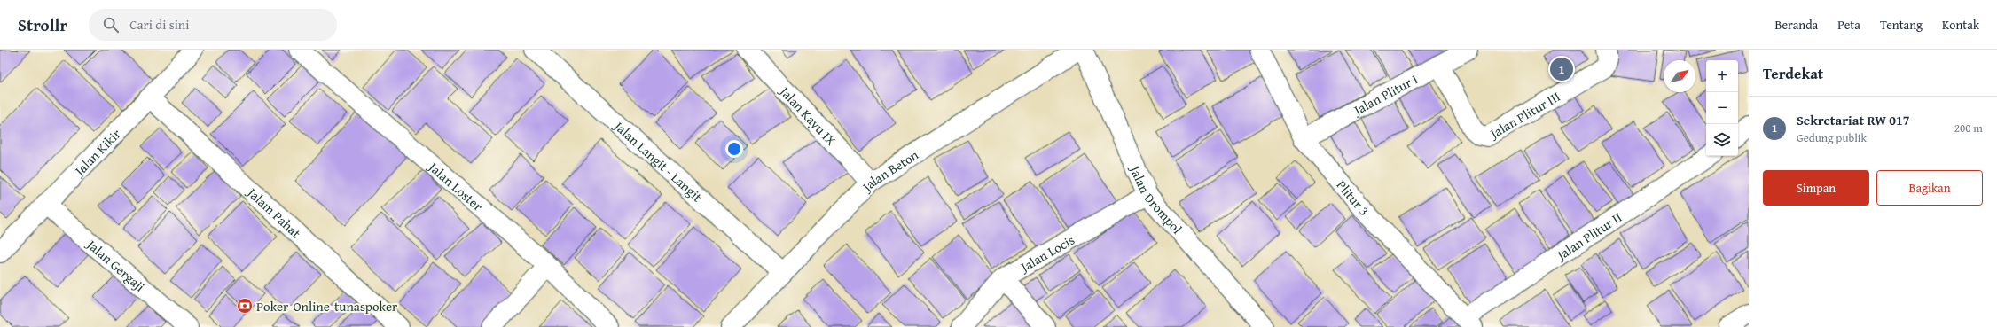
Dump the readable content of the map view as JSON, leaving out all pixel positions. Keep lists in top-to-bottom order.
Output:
{
  "streets": {
    "street": [
      "Jalan Plitur I",
      "Jalan Plitur III",
      "Jalan Kayu IX",
      "Jalan Kikir",
      "Jalan Langit - Langit",
      "Jalan Beton",
      "Jalan Loster",
      "Plitur 3",
      "Jalan Drompol",
      "Jalam Pahat",
      "Jalan Plitur II",
      "Jalan Locis",
      "Jalan Gergaji"
    ]
  },
  "crossings": [
    ["Jalan Plitur I", "Jalan Plitur III"],
    ["Jalan Plitur I", "Plitur 3"],
    ["Jalan Kayu IX", "Jalan Beton"],
    ["Jalan Kikir", "Jalam Pahat"],
    ["Jalan Kikir", "Jalan Gergaji"],
    ["Jalan Langit - Langit", "Jalan Beton"],
    ["Plitur 3", "Jalan Plitur II"],
    ["Jalan Drompol", "Jalan Locis"]
  ],
  "places": {
    "bank": ["Poker-Online-tunaspoker"]
  },
  "north": "top right",
  "page": {
    "header": "Strollr",
    "search": "Cari di sini",
    "nav": [
      "Beranda",
      "Peta",
      "Tentang",
      "Kontak"
    ],
    "heading": "Terdekat",
    "pins": "1",
    "map_buttons": ["+", "−"],
    "list": [
      {
        "mark": "1",
        "name": "Sekretariat RW 017",
        "note": "Gedung publik",
        "value": "200 m"
      }
    ],
    "buttons": ["Simpan", "Bagikan"]
  }
}
